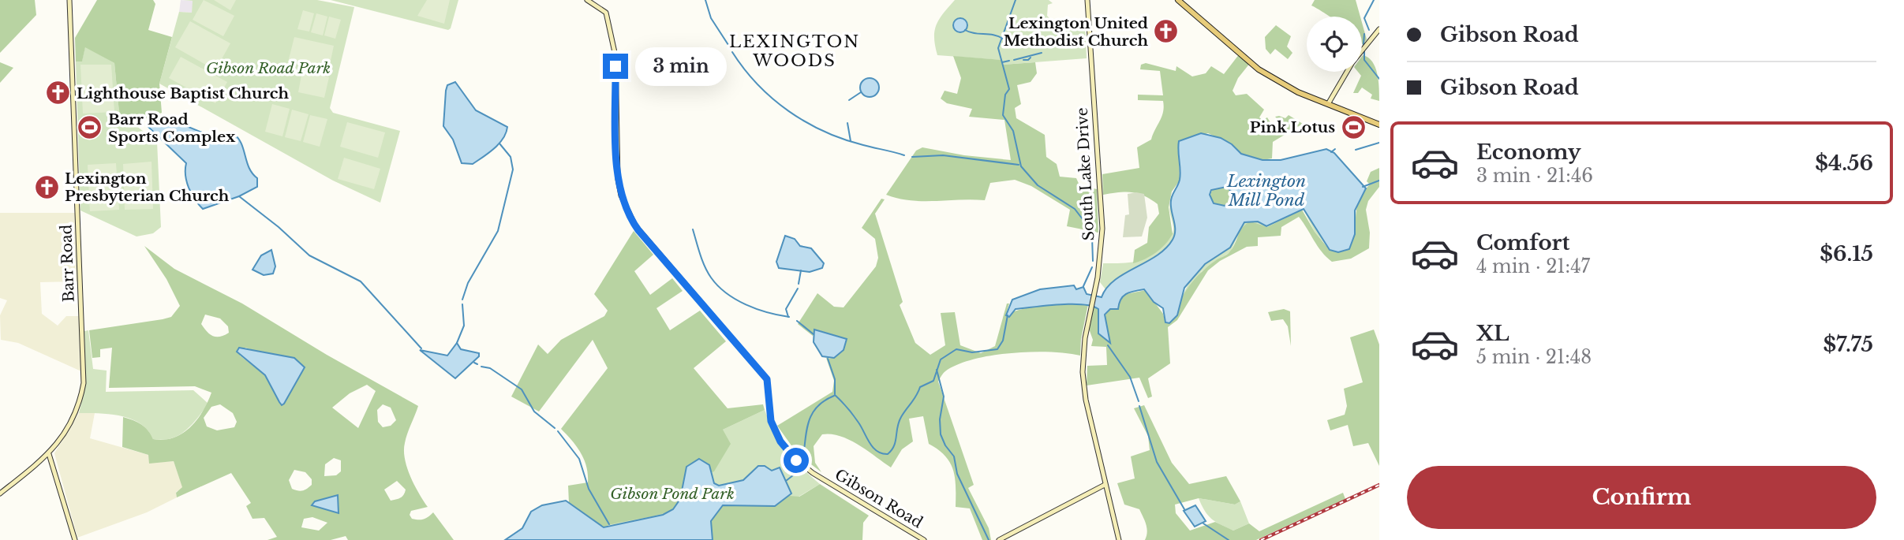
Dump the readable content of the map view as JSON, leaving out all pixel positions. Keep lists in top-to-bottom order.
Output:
{
  "streets": {
    "street": ["South Lake Drive", "Barr Road", "Gibson Road"]
  },
  "districts": ["LEXINGTON WOODS"],
  "water": ["Lexington Mill Pond"],
  "parks": ["Gibson Road Park", "Gibson Pond Park"],
  "places": {
    "church": ["Lexington United Methodist Church", "Lighthouse Baptist Church", "Lexington Presbyterian Church"],
    "sports": ["Pink Lotus", "Barr Road Sports Complex"]
  },
  "page": {
    "banner": ["Gibson Road", "Gibson Road"],
    "bubble": "3 min",
    "list": [
      {
        "name": "Economy",
        "note": "3 min · 21:46",
        "value": "$4.56"
      },
      {
        "name": "Comfort",
        "note": "4 min · 21:47",
        "value": "$6.15"
      },
      {
        "name": "XL",
        "note": "5 min · 21:48",
        "value": "$7.75"
      }
    ],
    "buttons": "Confirm"
  }
}
